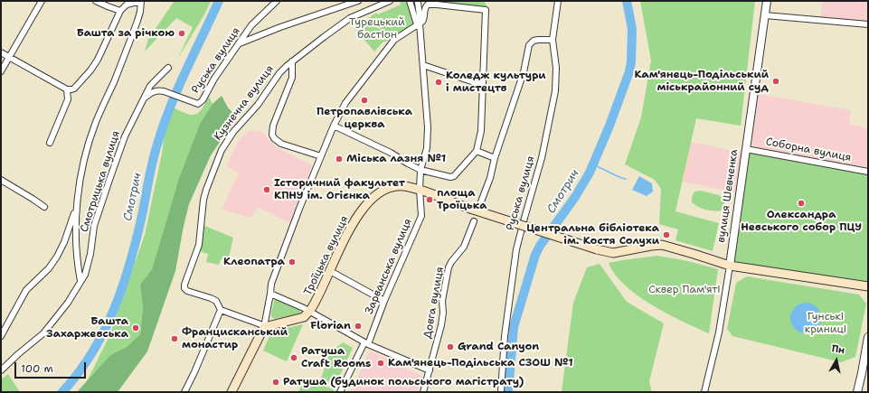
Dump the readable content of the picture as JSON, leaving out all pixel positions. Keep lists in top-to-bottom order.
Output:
{
  "streets": {
    "main road": ["Троїцька вулиця"],
    "street": [
      "Руська вулиця",
      "Кузнечна вулиця",
      "Соборна вулиця",
      "Смотрицька вулиця",
      "вулиця Шевченка",
      "Зарванська вулиця",
      "Довга вулиця"
    ]
  },
  "crossings": [
    ["Руська вулиця", "Смотрицька вулиця"],
    ["Соборна вулиця", "вулиця Шевченка"],
    ["вулиця Шевченка", "Троїцька вулиця"],
    ["Троїцька вулиця", "Зарванська вулиця"]
  ],
  "water": ["Смотрич"],
  "parks": ["Турецький бастіон", "Сквер Пам'яті", "Гунські криниці"],
  "places": [
    "Башта за річкою",
    "Кам'янець-Подільський міськрайонний суд",
    "Коледж культури і мистецтв",
    "Петропавлівська церква",
    "Міська лазня №1",
    "Історичний факультет КПНУ ім. Огієнка",
    "площа Троїцька",
    "Олександра Невського собор ПЦУ",
    "Центральна бібліотека ім. Костя Солухи",
    "Клеопатра",
    "Florian",
    "Башта Захаржевська",
    "Францисканський монастир",
    "Grand Canyon",
    "Ратуша Craft Rooms",
    "Кам'янець-Подільська СЗОШ №1",
    "Ратуша (будинок польського магістрату)"
  ],
  "scale_bar": "100 m",
  "north": "top"
}
